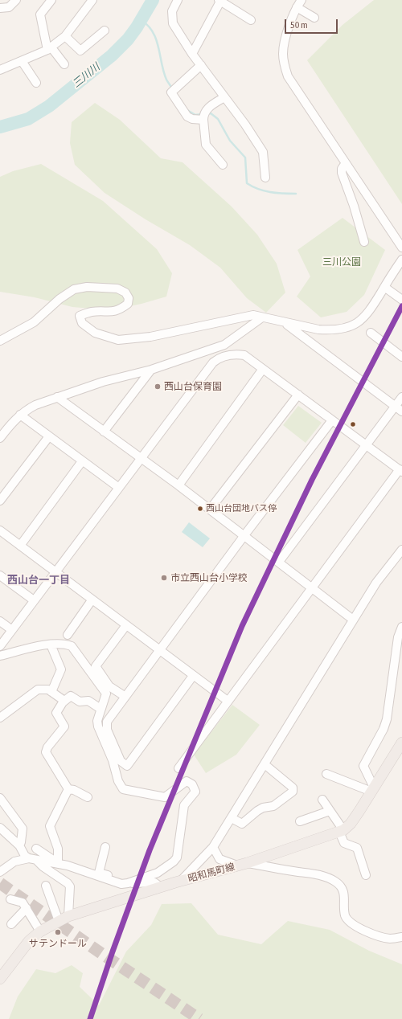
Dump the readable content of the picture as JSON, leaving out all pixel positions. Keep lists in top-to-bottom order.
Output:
{
  "streets": {
    "main road": ["昭和馬町線"]
  },
  "districts": ["西山台一丁目"],
  "water": ["三川川"],
  "parks": ["三川公園"],
  "places": [
    "西山台保育園",
    "西山台団地バス停",
    "市立西山台小学校",
    "サテンドール"
  ],
  "scale_bar": "50 m"
}
